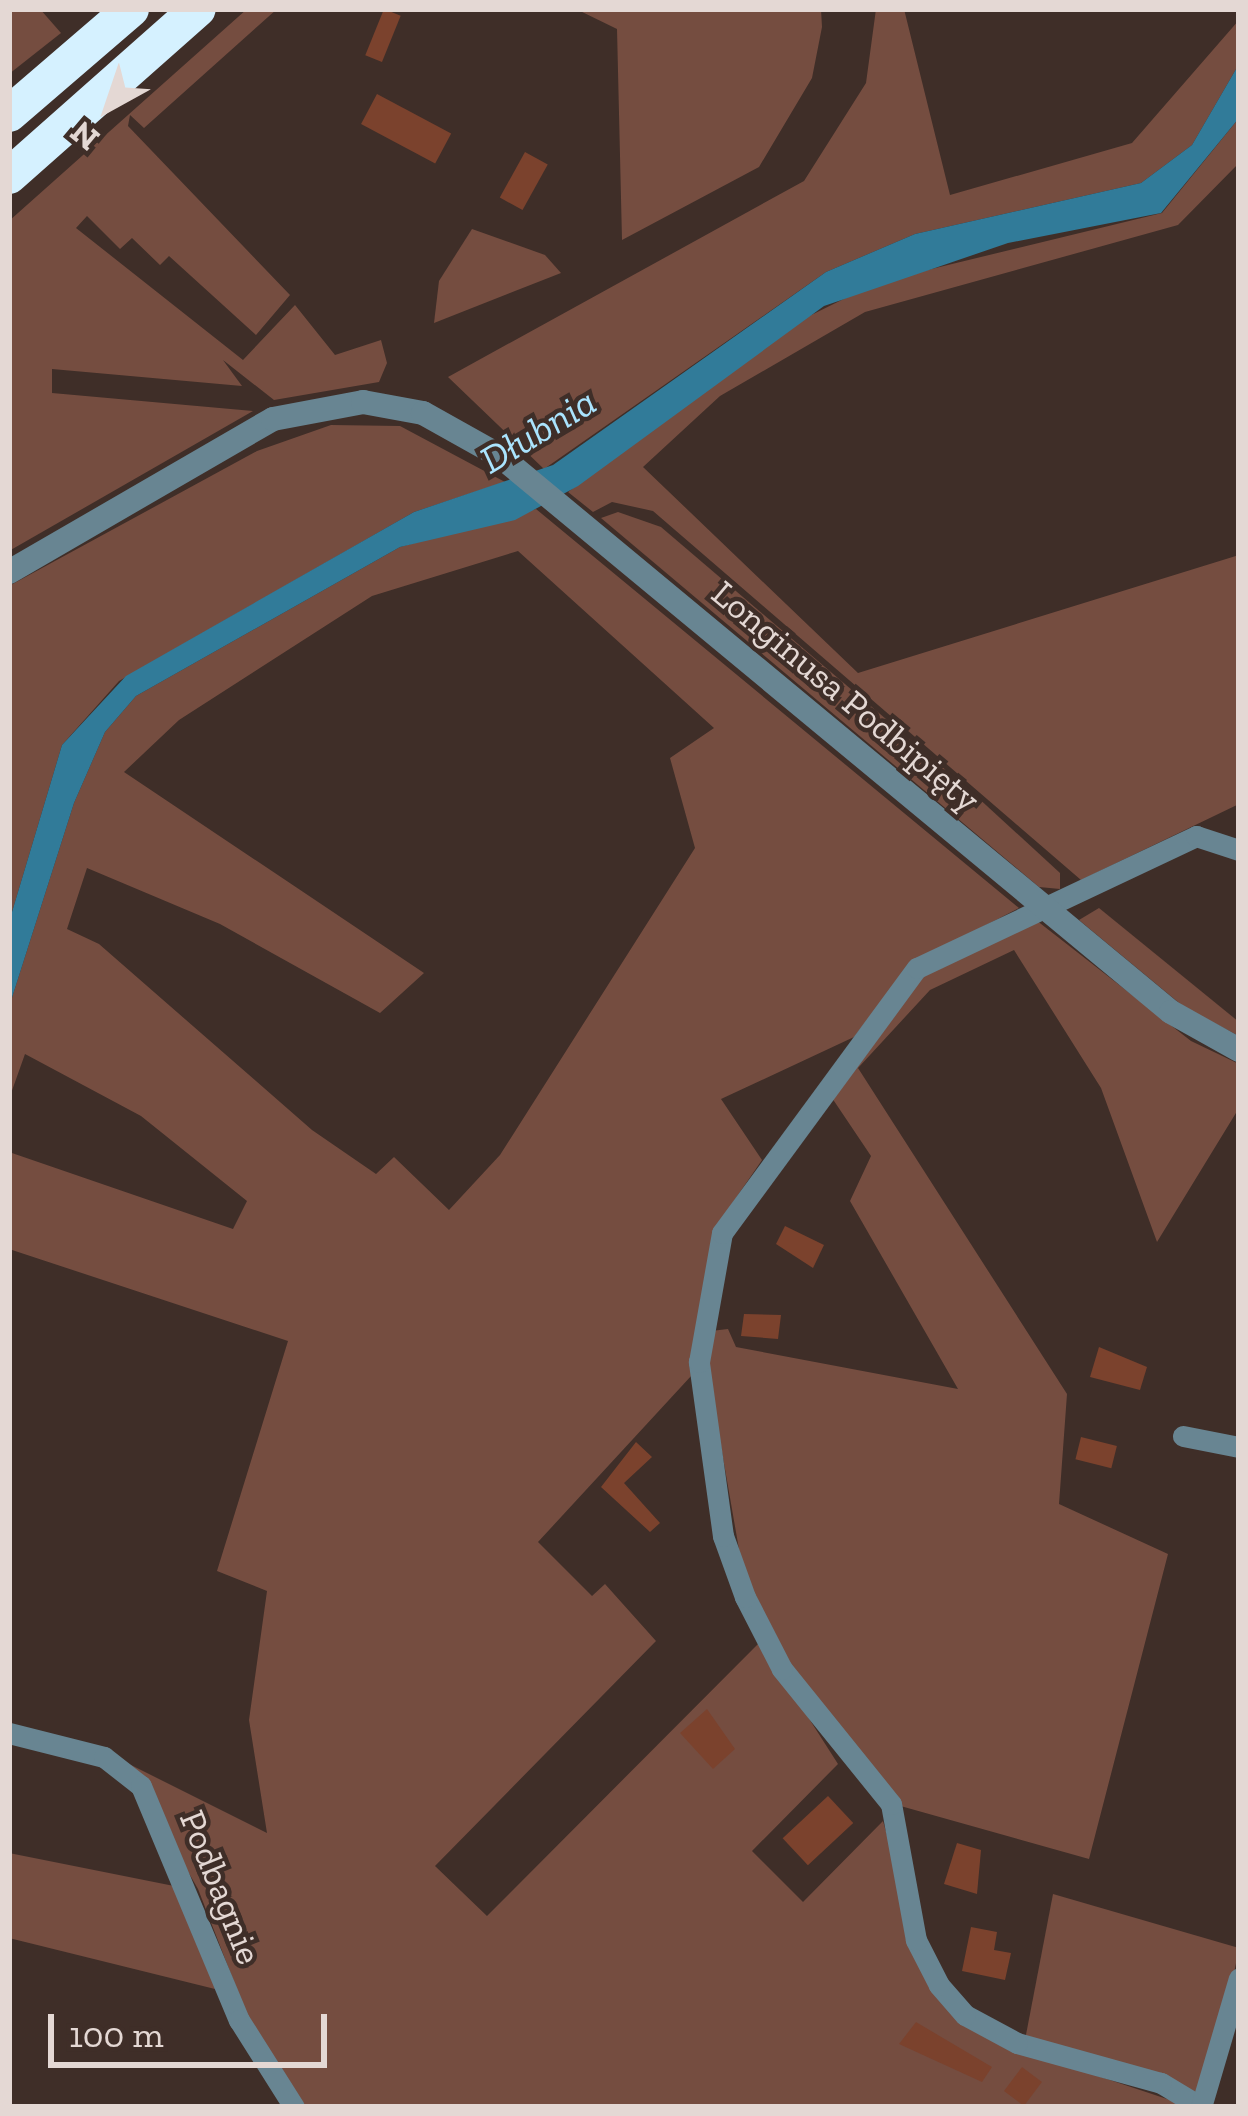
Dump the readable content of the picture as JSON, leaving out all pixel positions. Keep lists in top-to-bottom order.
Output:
{
  "streets": {
    "street": ["Longinusa Podbipięty", "Podbagnie"]
  },
  "water": ["Dłubnia"],
  "scale_bar": "100 m",
  "north": "bottom left"
}
